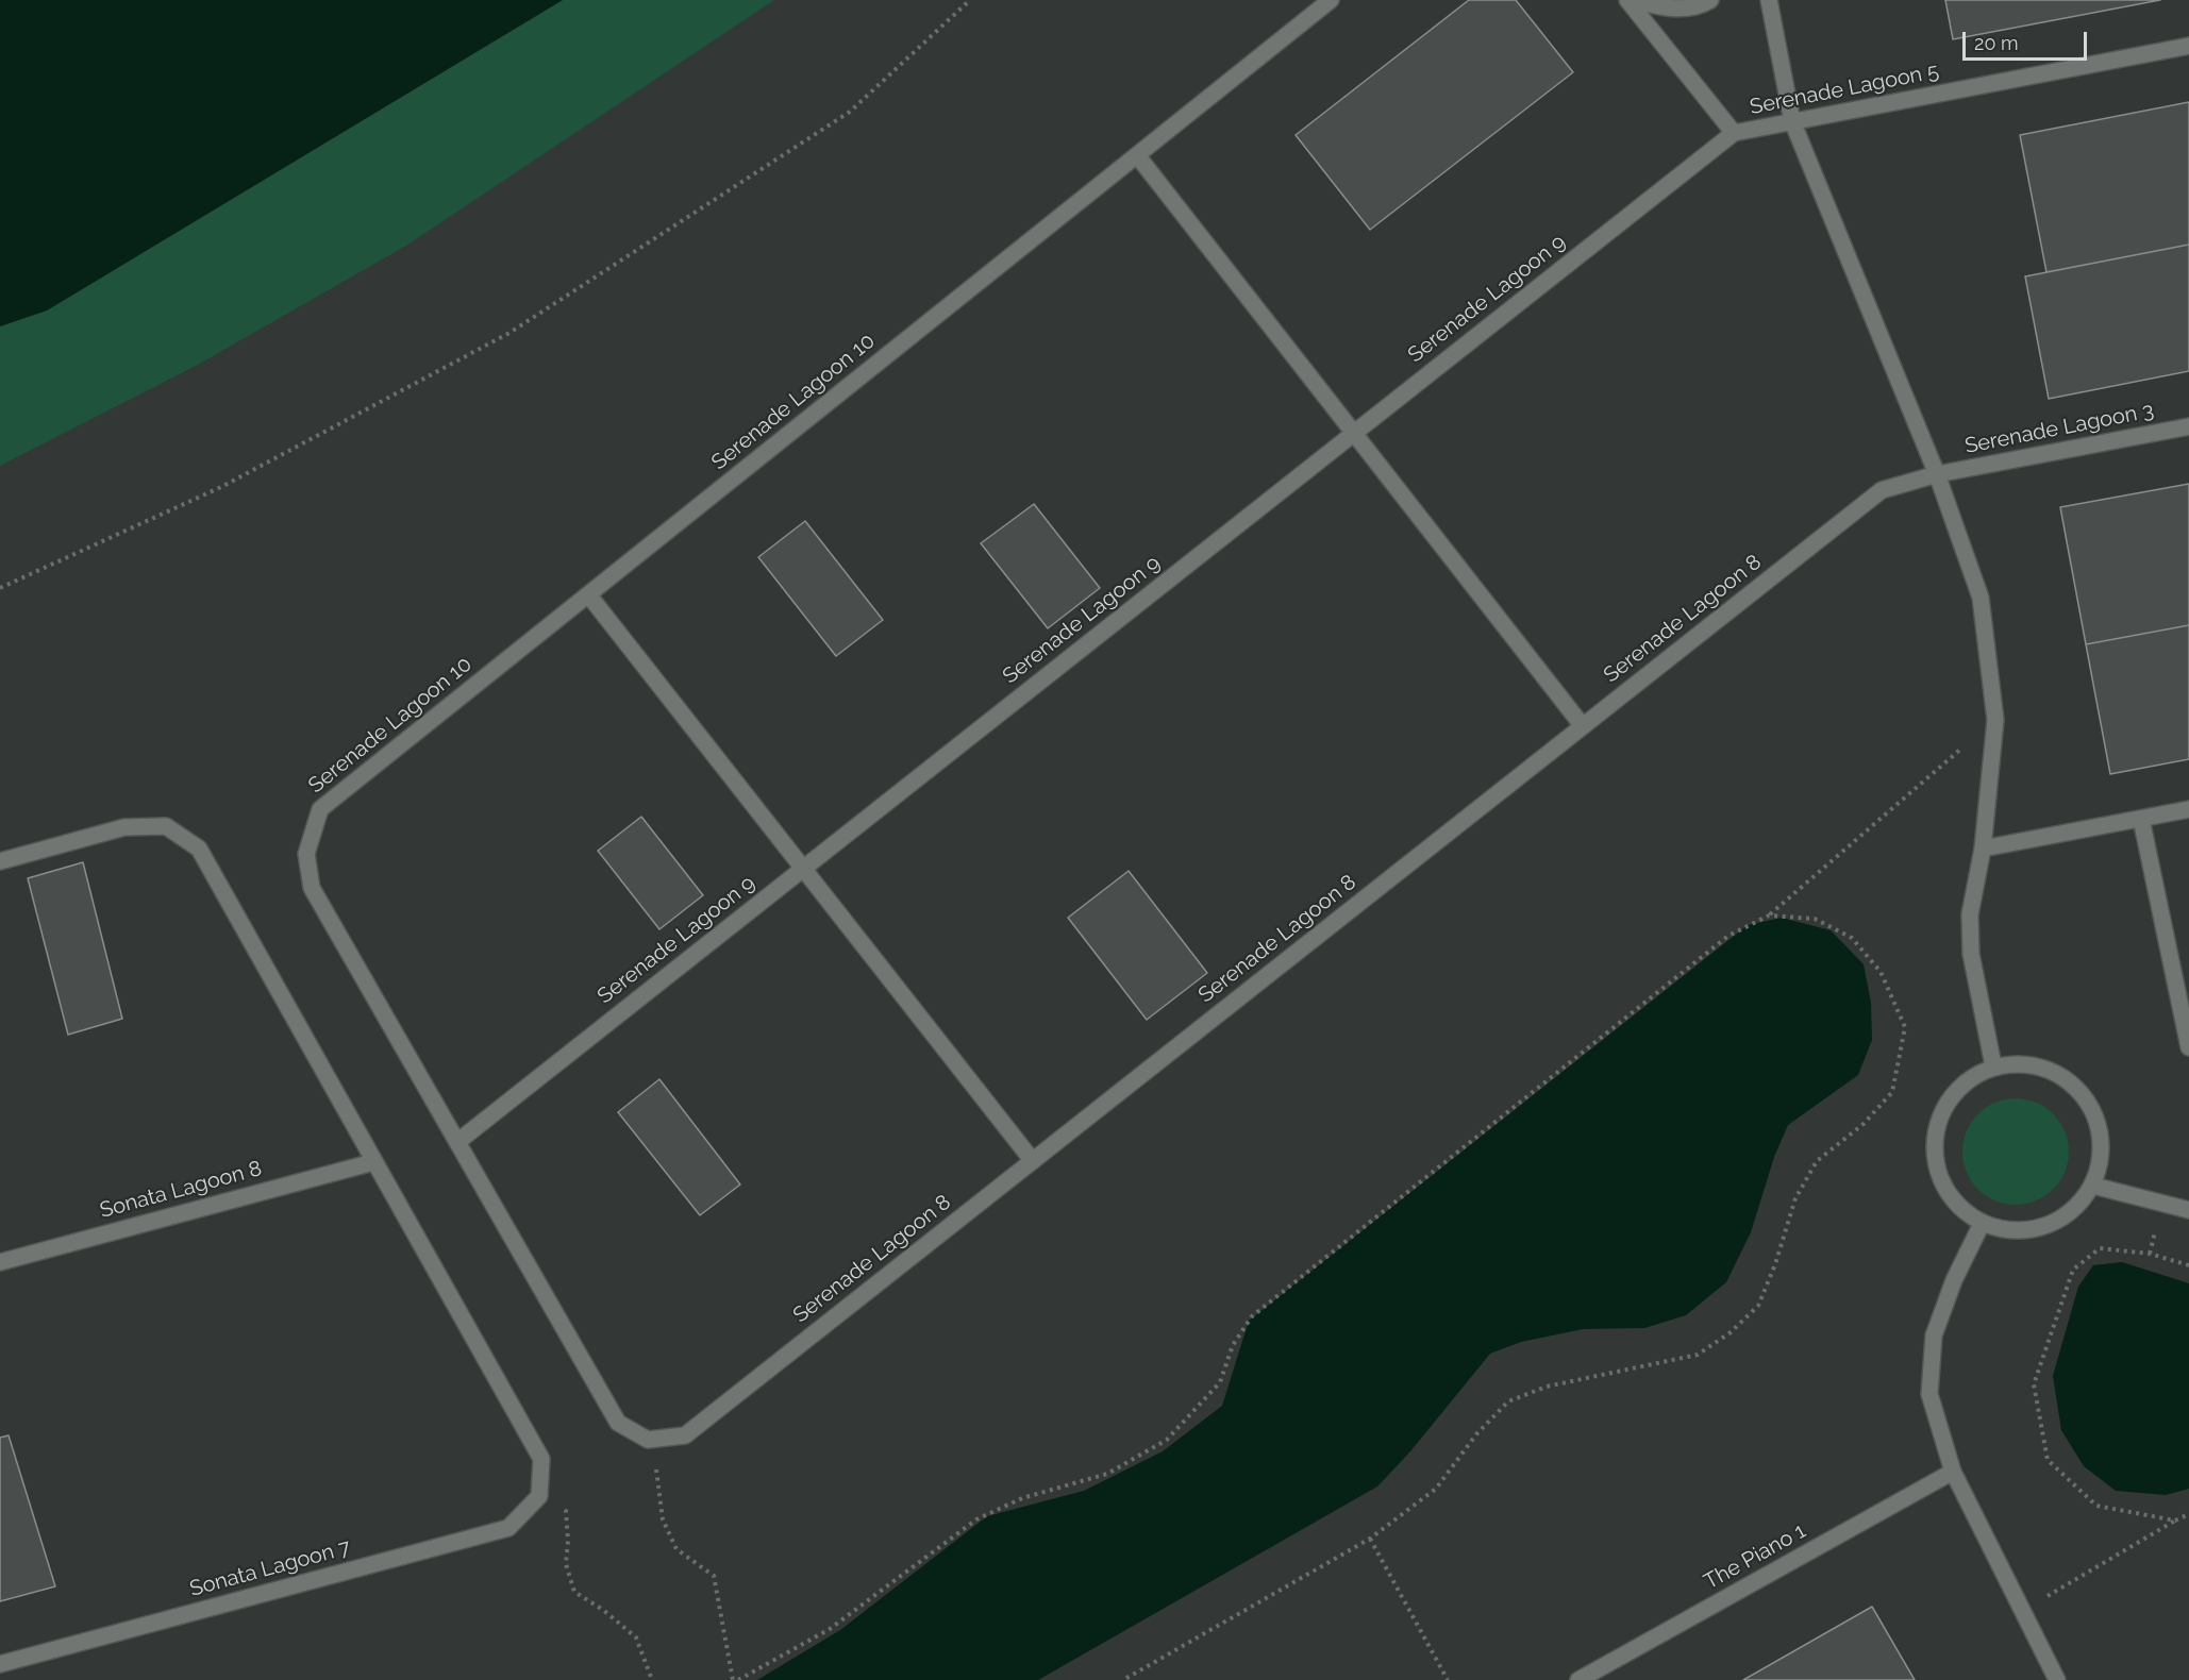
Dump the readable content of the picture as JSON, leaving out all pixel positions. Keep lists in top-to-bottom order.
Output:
{
  "streets": {
    "street": [
      "Serenade Lagoon 5",
      "Serenade Lagoon 9",
      "Serenade Lagoon 10",
      "Serenade Lagoon 3",
      "Serenade Lagoon 8",
      "Sonata Lagoon 8",
      "The Piano 1",
      "Sonata Lagoon 7"
    ]
  },
  "crossings": [
    ["Serenade Lagoon 5", "Serenade Lagoon 9"],
    ["Serenade Lagoon 9", "Serenade Lagoon 10"],
    ["Serenade Lagoon 3", "Serenade Lagoon 8"]
  ],
  "scale_bar": "20 m"
}
